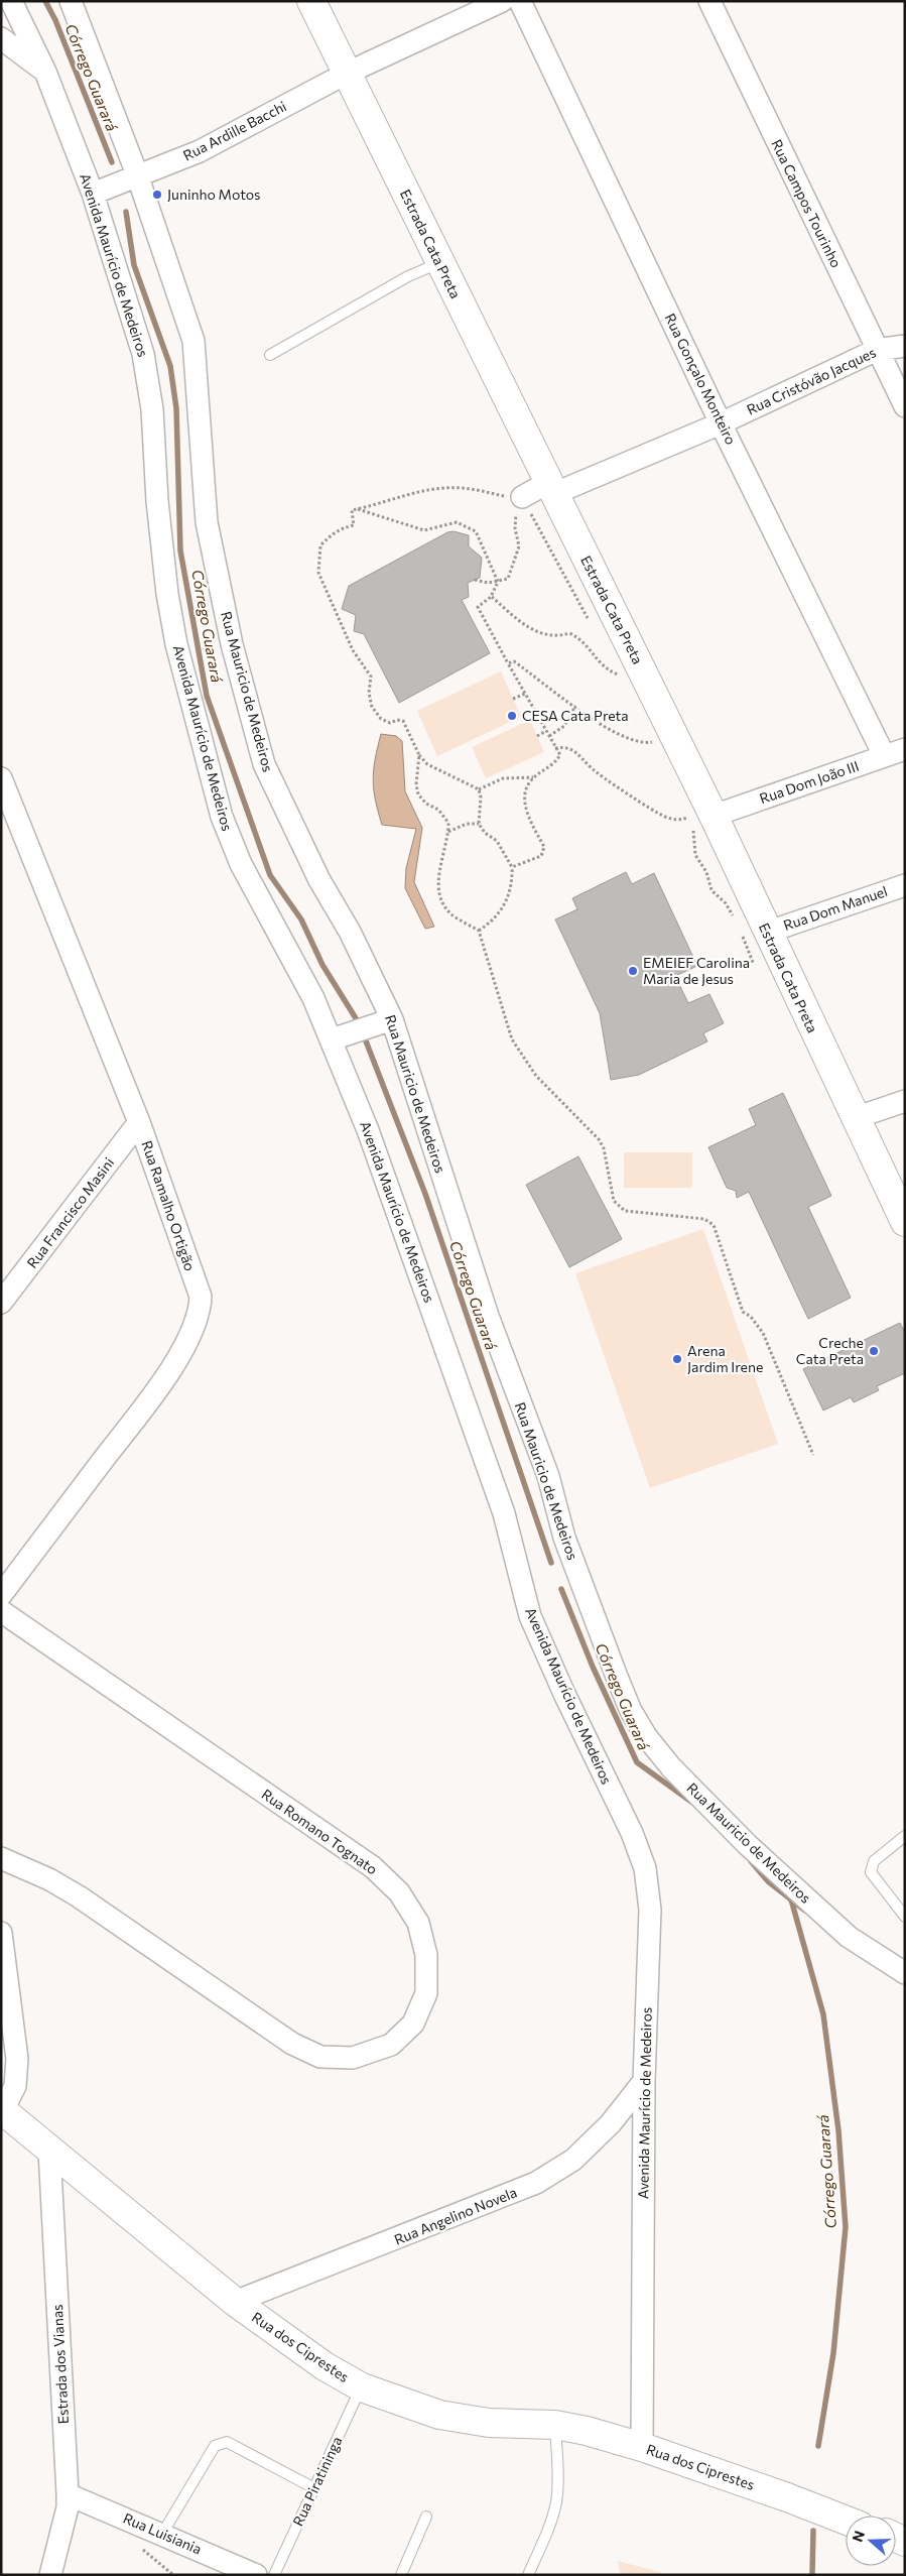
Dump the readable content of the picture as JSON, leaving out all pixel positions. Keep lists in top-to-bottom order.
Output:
{
  "streets": {
    "street": [
      "Rua Ardille Bacchi",
      "Rua Campos Tourinho",
      "Estrada Cata Preta",
      "Avenida Maurício de Medeiros",
      "Rua Gonçalo Monteiro",
      "Rua Cristóvão Jacques",
      "Rua Mauricio de Medeiros",
      "Rua Dom João III",
      "Rua Dom Manuel",
      "Rua Ramalho Ortigão",
      "Rua Francisco Masini",
      "Rua Romano Tognato",
      "Rua Angelino Novela",
      "Rua dos Ciprestes",
      "Estrada dos Vianas",
      "Rua Luisiania"
    ],
    "lane": ["Rua Piratininga"]
  },
  "crossings": [
    ["Rua Ardille Bacchi", "Estrada Cata Preta"],
    ["Rua Ardille Bacchi", "Avenida Maurício de Medeiros"],
    ["Rua Ardille Bacchi", "Rua Mauricio de Medeiros"],
    ["Rua Campos Tourinho", "Rua Cristóvão Jacques"],
    ["Estrada Cata Preta", "Rua Cristóvão Jacques"],
    ["Estrada Cata Preta", "Rua Dom João III"],
    ["Estrada Cata Preta", "Rua Dom Manuel"],
    ["Avenida Maurício de Medeiros", "Rua Angelino Novela"],
    ["Avenida Maurício de Medeiros", "Rua dos Ciprestes"],
    ["Rua Gonçalo Monteiro", "Rua Cristóvão Jacques"],
    ["Rua Gonçalo Monteiro", "Rua Dom João III"],
    ["Rua Ramalho Ortigão", "Rua Francisco Masini"],
    ["Rua Angelino Novela", "Rua dos Ciprestes"],
    ["Rua dos Ciprestes", "Estrada dos Vianas"],
    ["Rua dos Ciprestes", "Rua Piratininga"],
    ["Estrada dos Vianas", "Rua Luisiania"]
  ],
  "water": ["Córrego Guarará"],
  "places": [
    "Juninho Motos",
    "CESA Cata Preta",
    "EMEIEF Carolina Maria de Jesus",
    "Creche Cata Preta",
    "Arena Jardim Irene"
  ],
  "north": "left"
}
